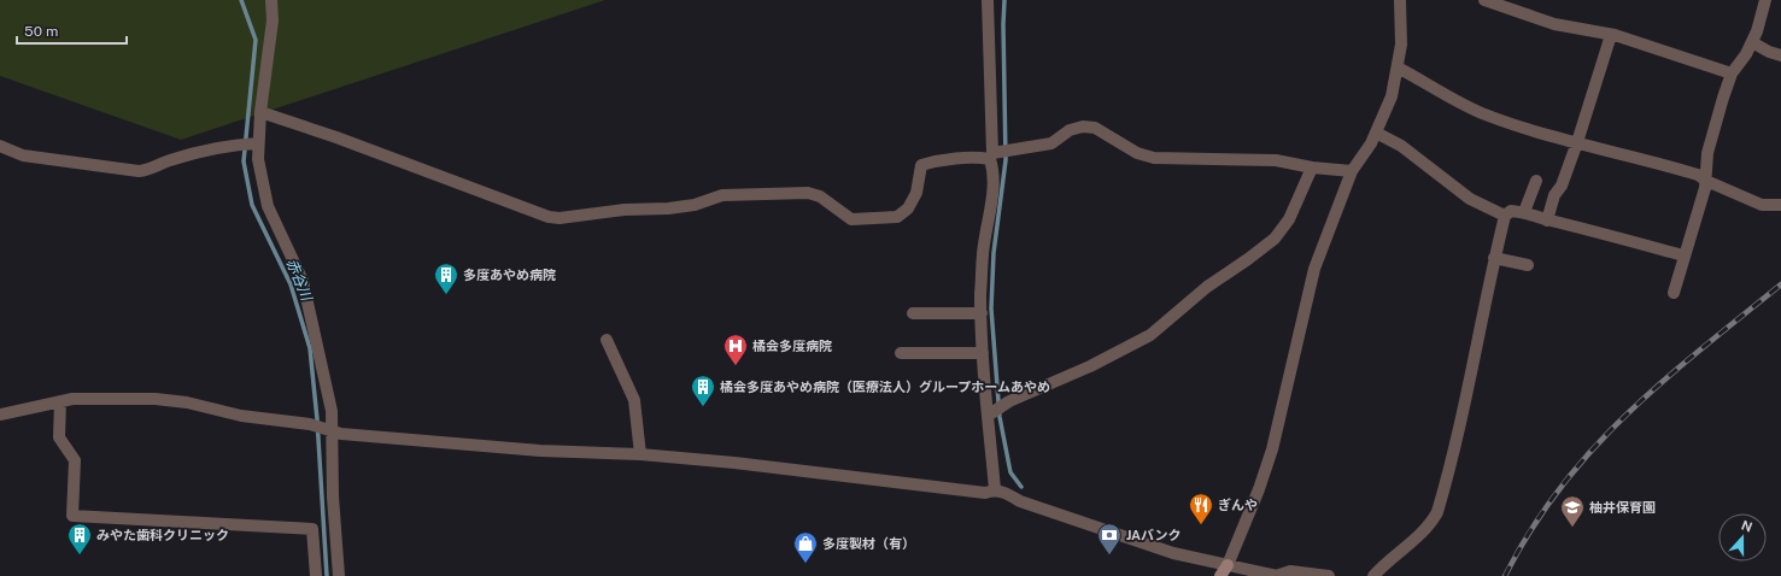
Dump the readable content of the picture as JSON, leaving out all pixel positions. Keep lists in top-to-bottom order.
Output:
{
  "water": ["赤谷川"],
  "places": {
    "building": ["多度あやめ病院", "橘会多度あやめ病院（医療法人）グループホームあやめ", "みやた歯科クリニック"],
    "hospital": ["橘会多度病院"],
    "restaurant": ["ぎんや"],
    "school or university": ["柚井保育園"],
    "bank": ["JAバンク"],
    "shop": ["多度製材（有）"]
  },
  "scale_bar": "50 m",
  "north": "top"
}
